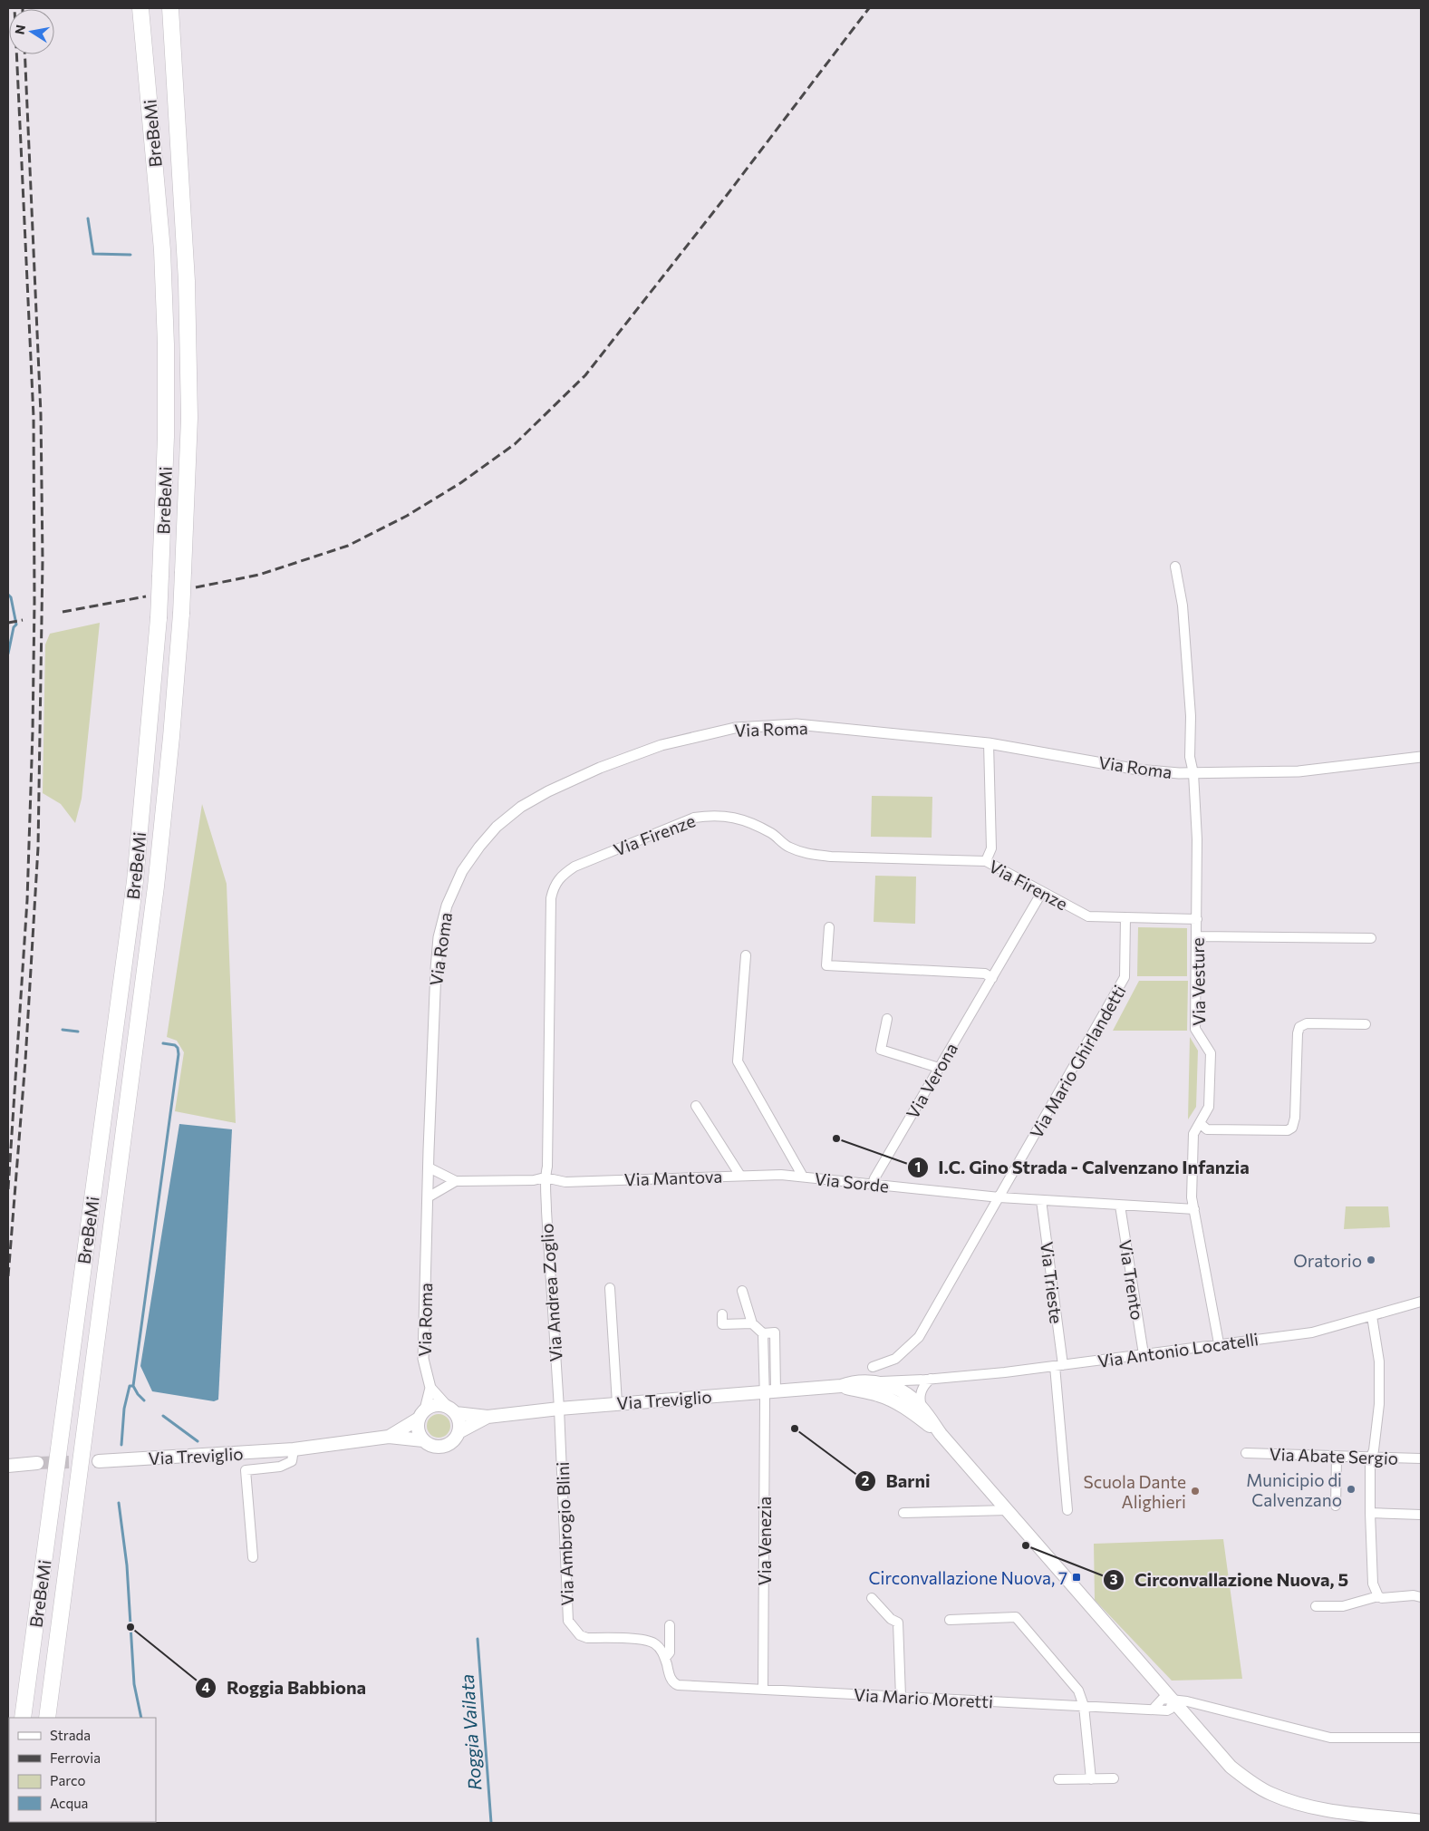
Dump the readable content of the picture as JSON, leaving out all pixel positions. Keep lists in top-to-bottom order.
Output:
{
  "streets": {
    "highway": ["BreBeMi"],
    "main road": ["Via Treviglio"],
    "street": [
      "Via Roma",
      "Via Firenze",
      "Via Vesture",
      "Via Mario Ghirlandetti",
      "Via Verona",
      "Via Mantova",
      "Via Sorde",
      "Via Trento",
      "Via Trieste",
      "Via Andrea Zoglio",
      "Via Antonio Locatelli",
      "Via Abate Sergio",
      "Via Ambrogio Blini",
      "Via Venezia",
      "Via Mario Moretti"
    ]
  },
  "crossings": [
    ["Via Roma", "Via Vesture"],
    ["Via Roma", "Via Treviglio"],
    ["Via Firenze", "Via Vesture"],
    ["Via Firenze", "Via Mario Ghirlandetti"],
    ["Via Firenze", "Via Verona"],
    ["Via Firenze", "Via Mantova"],
    ["Via Firenze", "Via Andrea Zoglio"],
    ["Via Vesture", "Via Sorde"],
    ["Via Vesture", "Via Antonio Locatelli"],
    ["Via Mario Ghirlandetti", "Via Sorde"],
    ["Via Verona", "Via Sorde"],
    ["Via Mantova", "Via Sorde"],
    ["Via Mantova", "Via Andrea Zoglio"],
    ["Via Sorde", "Via Trento"],
    ["Via Sorde", "Via Trieste"],
    ["Via Trento", "Via Antonio Locatelli"],
    ["Via Trieste", "Via Antonio Locatelli"],
    ["Via Andrea Zoglio", "Via Treviglio"],
    ["Via Andrea Zoglio", "Via Ambrogio Blini"],
    ["Via Treviglio", "Via Ambrogio Blini"],
    ["Via Treviglio", "Via Venezia"],
    ["Via Ambrogio Blini", "Via Venezia"],
    ["Via Ambrogio Blini", "Via Mario Moretti"],
    ["Via Venezia", "Via Mario Moretti"]
  ],
  "water": ["Roggia Vailata"],
  "places": {
    "other": [
      "I.C. Gino Strada - Calvenzano Infanzia",
      "Oratorio",
      "Barni",
      "Municipio di Calvenzano",
      "Scuola Dante Alighieri",
      "Circonvallazione Nuova, 5",
      "Roggia Babbiona"
    ],
    "transit": ["Circonvallazione Nuova, 7"]
  },
  "legend": [
    "Strada",
    "Ferrovia",
    "Parco",
    "Acqua"
  ],
  "north": "left"
}
